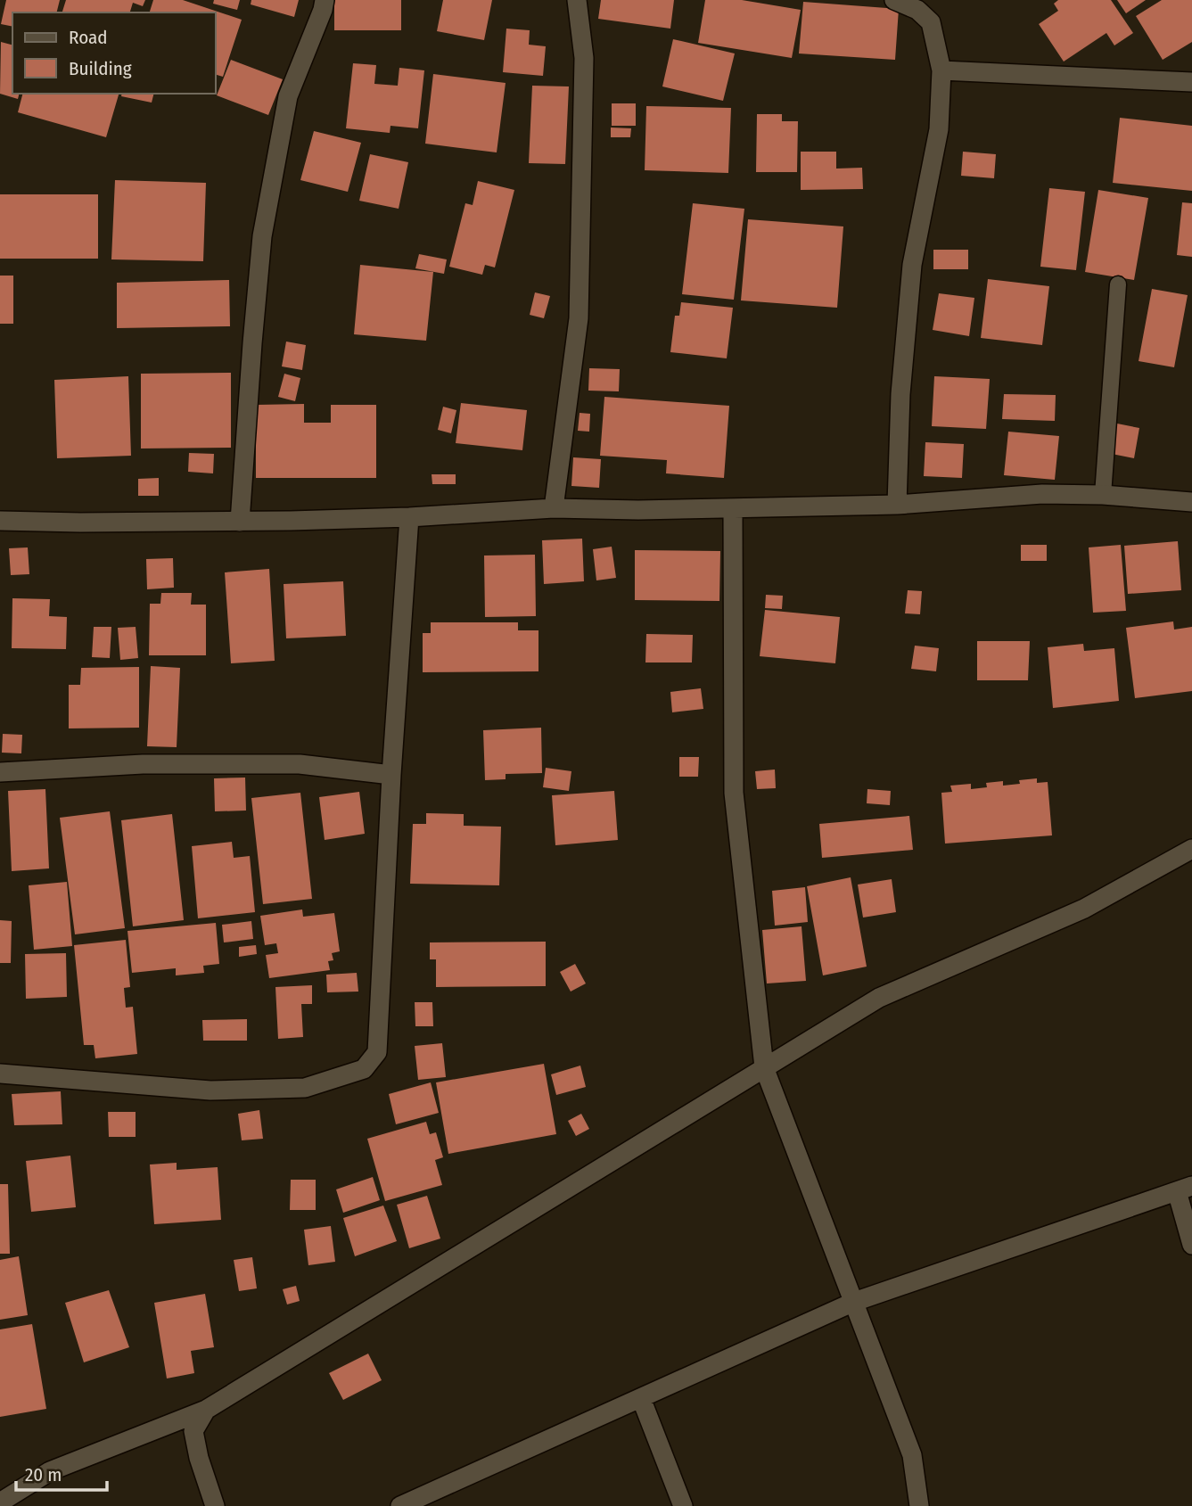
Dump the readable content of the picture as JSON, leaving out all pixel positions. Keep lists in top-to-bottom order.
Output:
{
  "legend": ["Road", "Building"],
  "scale_bar": "20 m"
}
